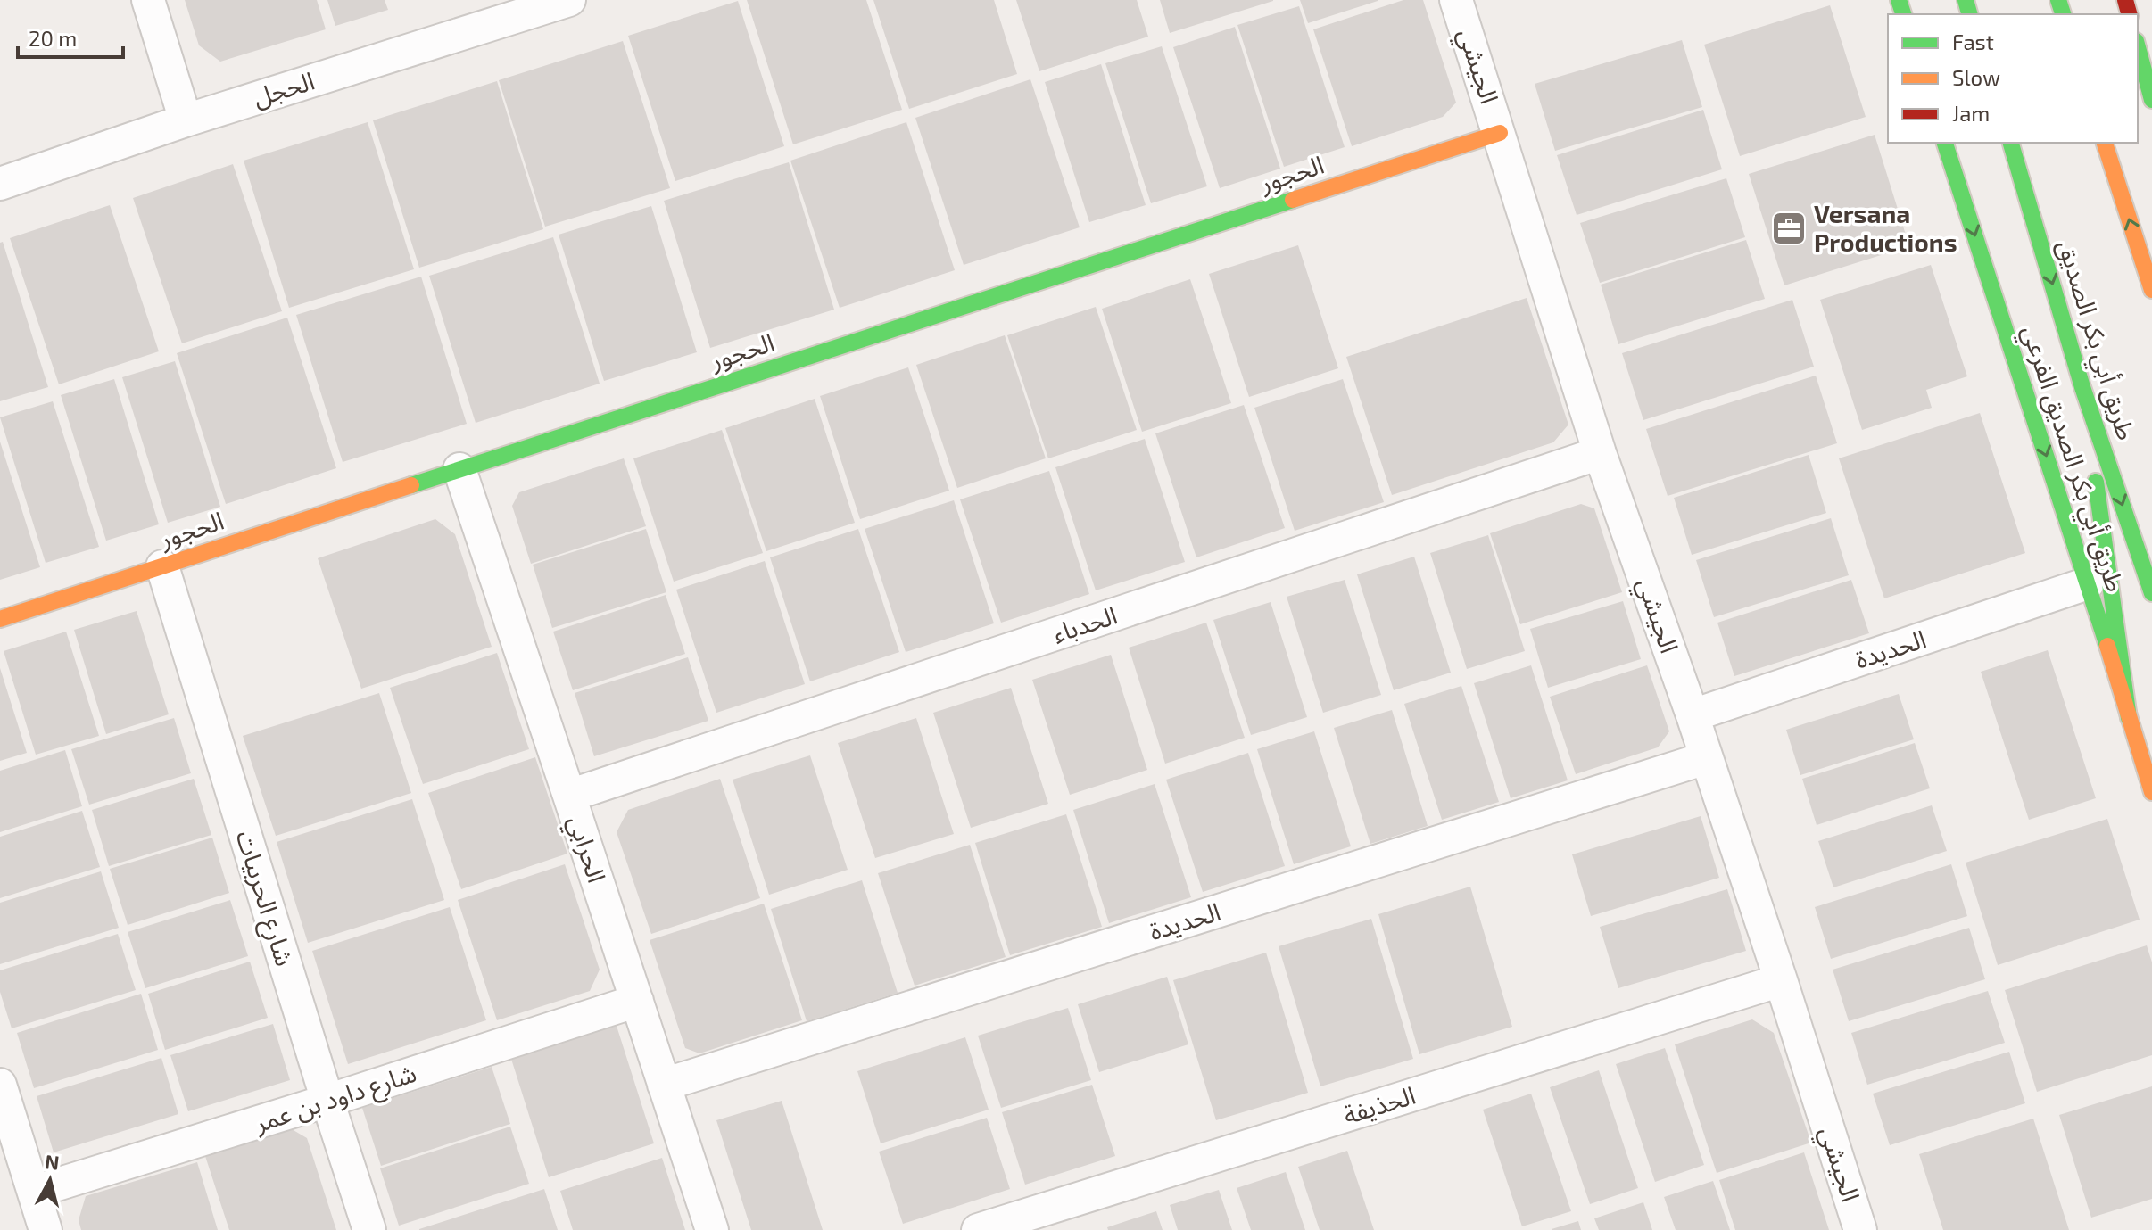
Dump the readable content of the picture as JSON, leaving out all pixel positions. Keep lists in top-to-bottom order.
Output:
{
  "streets": {
    "street": [
      "الجيشي",
      "الحجل",
      "الحجور",
      "طريق أبي بكر الصديق",
      "طريق أبي بكر الصديق الفرعي",
      "الحدباء",
      "الحديدة",
      "الحرابي",
      "شارع الحربيات",
      "شارع داود بن عمر",
      "الحذيفة"
    ]
  },
  "crossings": [
    ["الجيشي", "الحجور"],
    ["الجيشي", "الحدباء"],
    ["الجيشي", "الحديدة"],
    ["الجيشي", "الحذيفة"],
    ["الحجور", "الحرابي"],
    ["الحجور", "شارع الحربيات"],
    ["طريق أبي بكر الصديق الفرعي", "الحديدة"],
    ["الحدباء", "الحرابي"],
    ["الحديدة", "الحرابي"],
    ["الحرابي", "شارع داود بن عمر"],
    ["شارع الحربيات", "شارع داود بن عمر"]
  ],
  "places": {
    "office": ["Versana Productions"]
  },
  "legend": ["Fast", "Slow", "Jam"],
  "scale_bar": "20 m",
  "north": "top"
}
